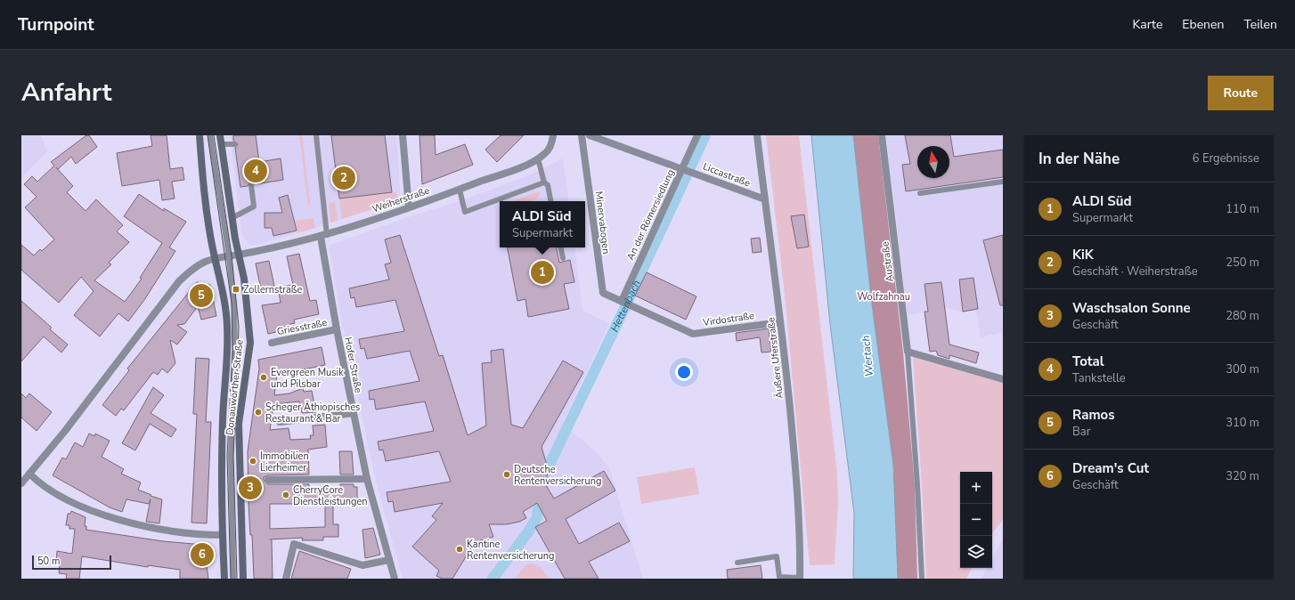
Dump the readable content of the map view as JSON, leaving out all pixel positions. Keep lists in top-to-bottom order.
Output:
{
  "streets": {
    "main road": ["Donauwörther Straße"],
    "street": [
      "Liccastraße",
      "Weiherstraße",
      "An der Römersiedlung",
      "Minervabogen",
      "Austraße",
      "Virdostraße",
      "Griesstraße",
      "Äußere Uferstraße",
      "Hofer Straße"
    ]
  },
  "crossings": [
    ["Liccastraße", "An der Römersiedlung"],
    ["Liccastraße", "Äußere Uferstraße"],
    ["Weiherstraße", "Hofer Straße"],
    ["Weiherstraße", "Donauwörther Straße"],
    ["An der Römersiedlung", "Minervabogen"],
    ["An der Römersiedlung", "Virdostraße"],
    ["Minervabogen", "Virdostraße"],
    ["Virdostraße", "Äußere Uferstraße"],
    ["Griesstraße", "Hofer Straße"]
  ],
  "water": ["Hettenbach", "Wertach"],
  "parks": ["Wolfzahnau"],
  "places": {
    "transit": ["Zollernstraße"],
    "other": [
      "Evergreen Musik und Pilsbar",
      "Scheger Äthiopisches Restaurant & Bar",
      "Immobilien Lierheimer",
      "Deutsche Rentenversicherung",
      "CherryCore Dienstleistungen",
      "Kantine Rentenversicherung"
    ]
  },
  "scale_bar": "50 m",
  "north": "top",
  "page": {
    "header": "Turnpoint",
    "nav": ["Karte", "Ebenen", "Teilen"],
    "title": "Anfahrt",
    "buttons": "Route",
    "heading": ["In der Nähe", "6 Ergebnisse"],
    "pins": [
      "4",
      "2",
      "1",
      "5",
      "3",
      "6"
    ],
    "list": [
      {
        "mark": "1",
        "name": "ALDI Süd",
        "note": "Supermarkt",
        "value": "110 m"
      },
      {
        "mark": "2",
        "name": "KiK",
        "note": "Geschäft · Weiherstraße",
        "value": "250 m"
      },
      {
        "mark": "3",
        "name": "Waschsalon Sonne",
        "note": "Geschäft",
        "value": "280 m"
      },
      {
        "mark": "4",
        "name": "Total",
        "note": "Tankstelle",
        "value": "300 m"
      },
      {
        "mark": "5",
        "name": "Ramos",
        "note": "Bar",
        "value": "310 m"
      },
      {
        "mark": "6",
        "name": "Dream's Cut",
        "note": "Geschäft",
        "value": "320 m"
      }
    ],
    "popup": ["ALDI Süd", "Supermarkt"],
    "map_buttons": ["+", "−"],
    "scale": "50 m"
  }
}
